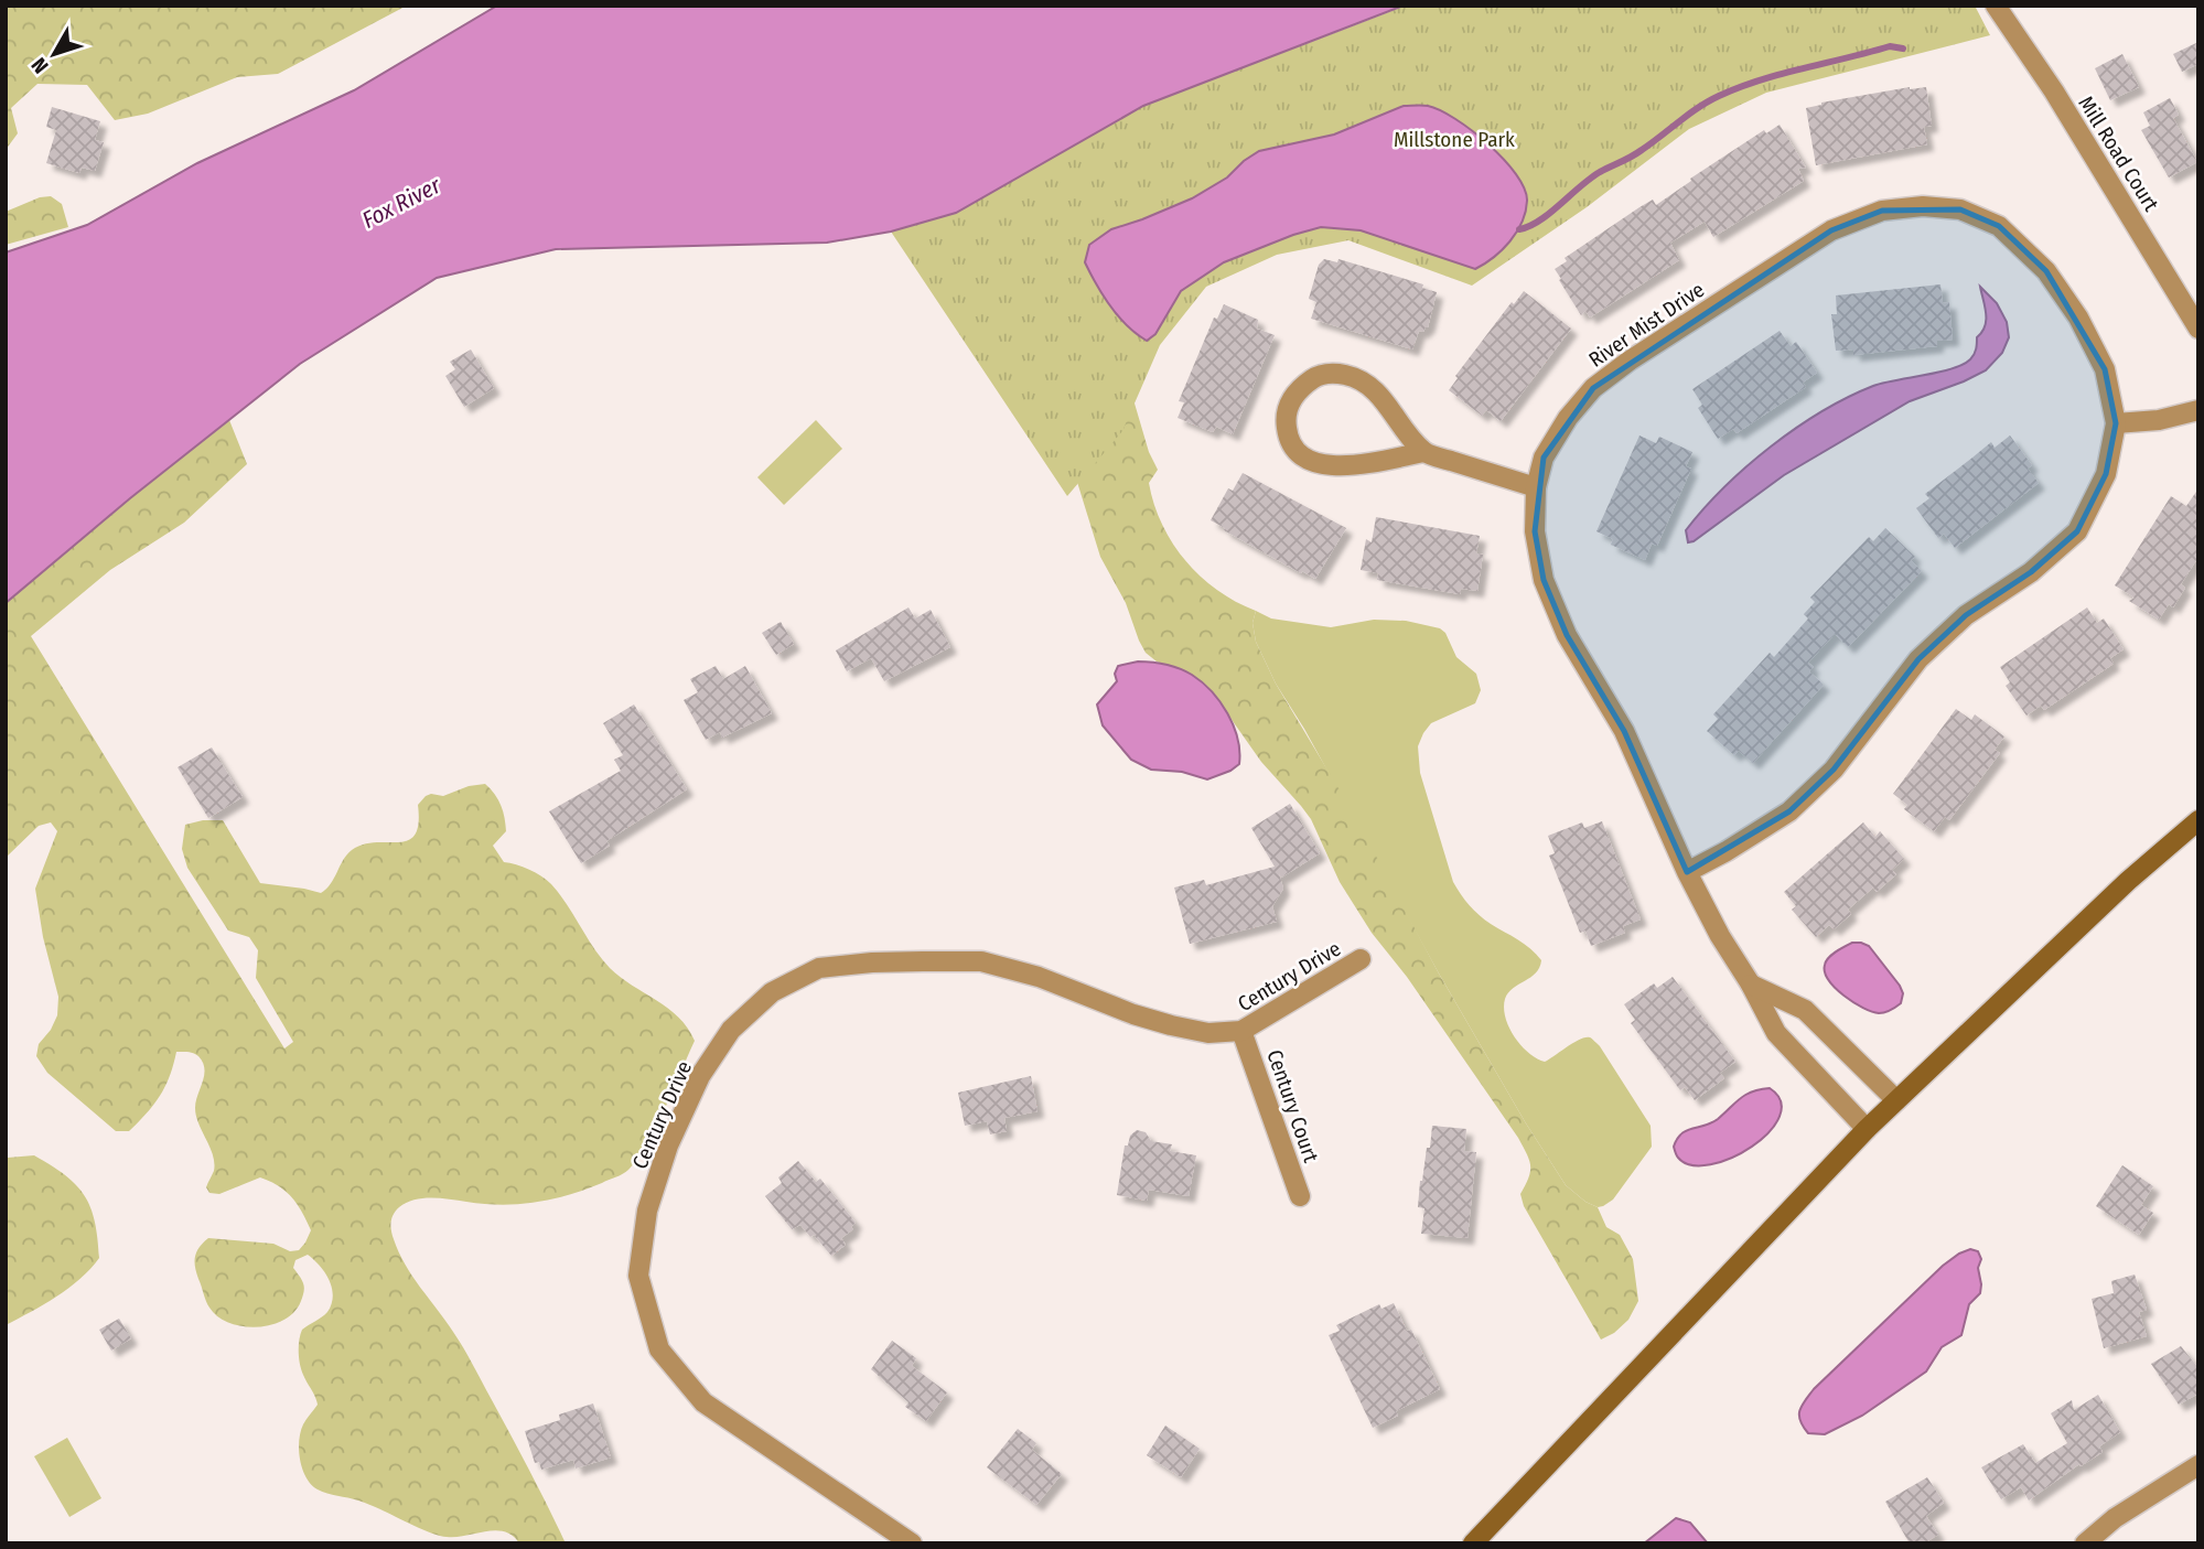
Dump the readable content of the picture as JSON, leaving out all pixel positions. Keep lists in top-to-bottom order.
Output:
{
  "streets": {
    "street": [
      "Mill Road Court",
      "River Mist Drive",
      "Century Drive",
      "Century Court"
    ]
  },
  "crossings": [
    ["Century Drive", "Century Court"]
  ],
  "water": ["Fox River"],
  "parks": ["Millstone Park"],
  "north": "bottom left"
}
